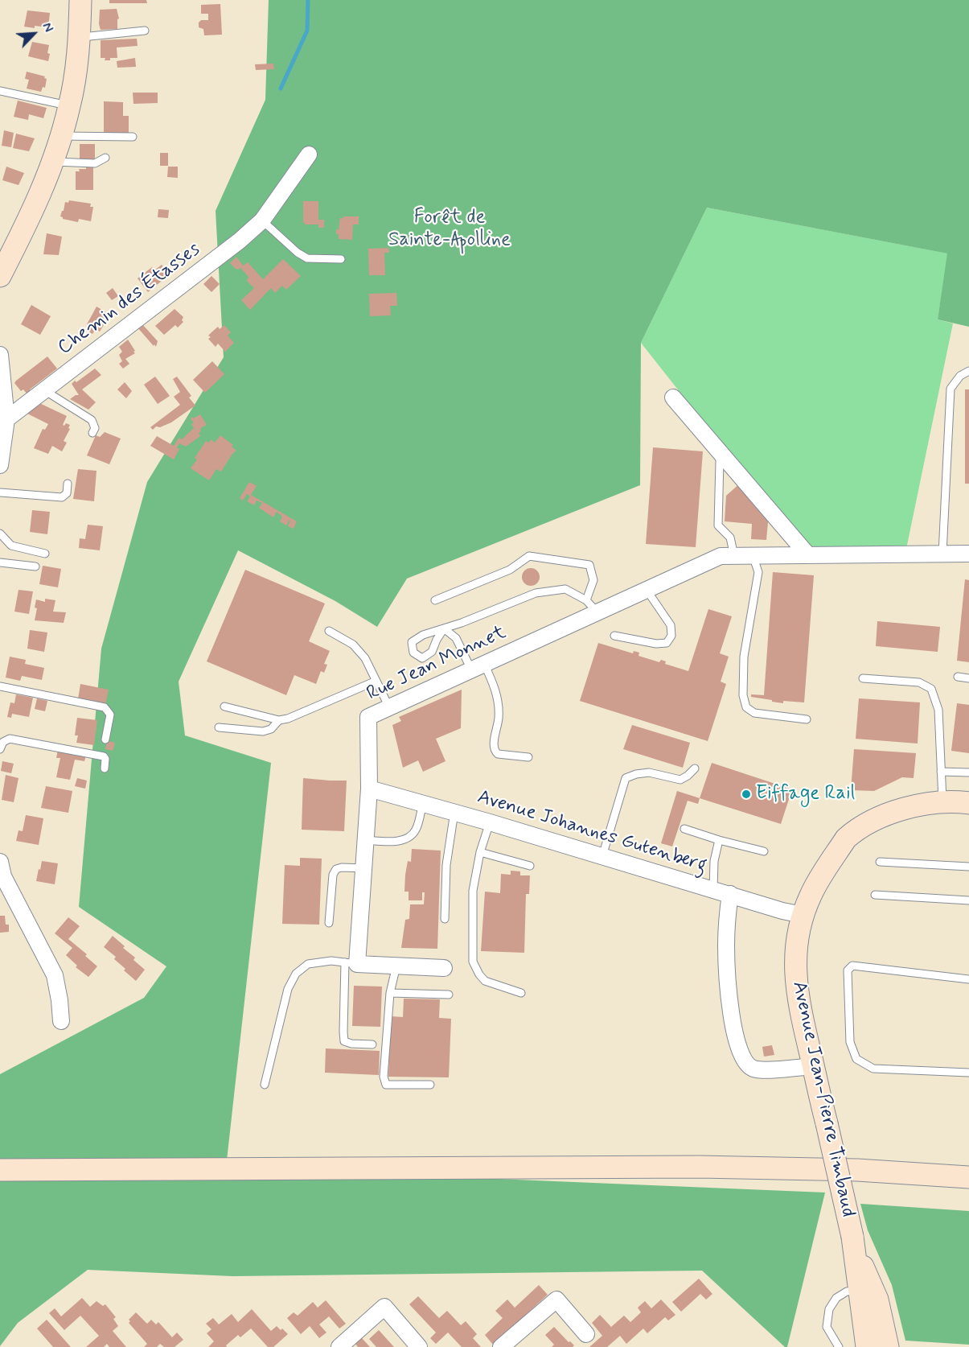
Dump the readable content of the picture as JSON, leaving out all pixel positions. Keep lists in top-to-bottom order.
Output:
{
  "streets": {
    "main road": ["Avenue Jean-Pierre Timbaud"],
    "street": ["Chemin des Étasses", "Rue Jean Monnet", "Avenue Johannes Gutenberg"]
  },
  "crossings": [
    ["Rue Jean Monnet", "Avenue Johannes Gutenberg"],
    ["Avenue Johannes Gutenberg", "Avenue Jean-Pierre Timbaud"]
  ],
  "parks": ["Forêt de Sainte-Apolline"],
  "places": ["Eiffage Rail"],
  "north": "top right"
}
